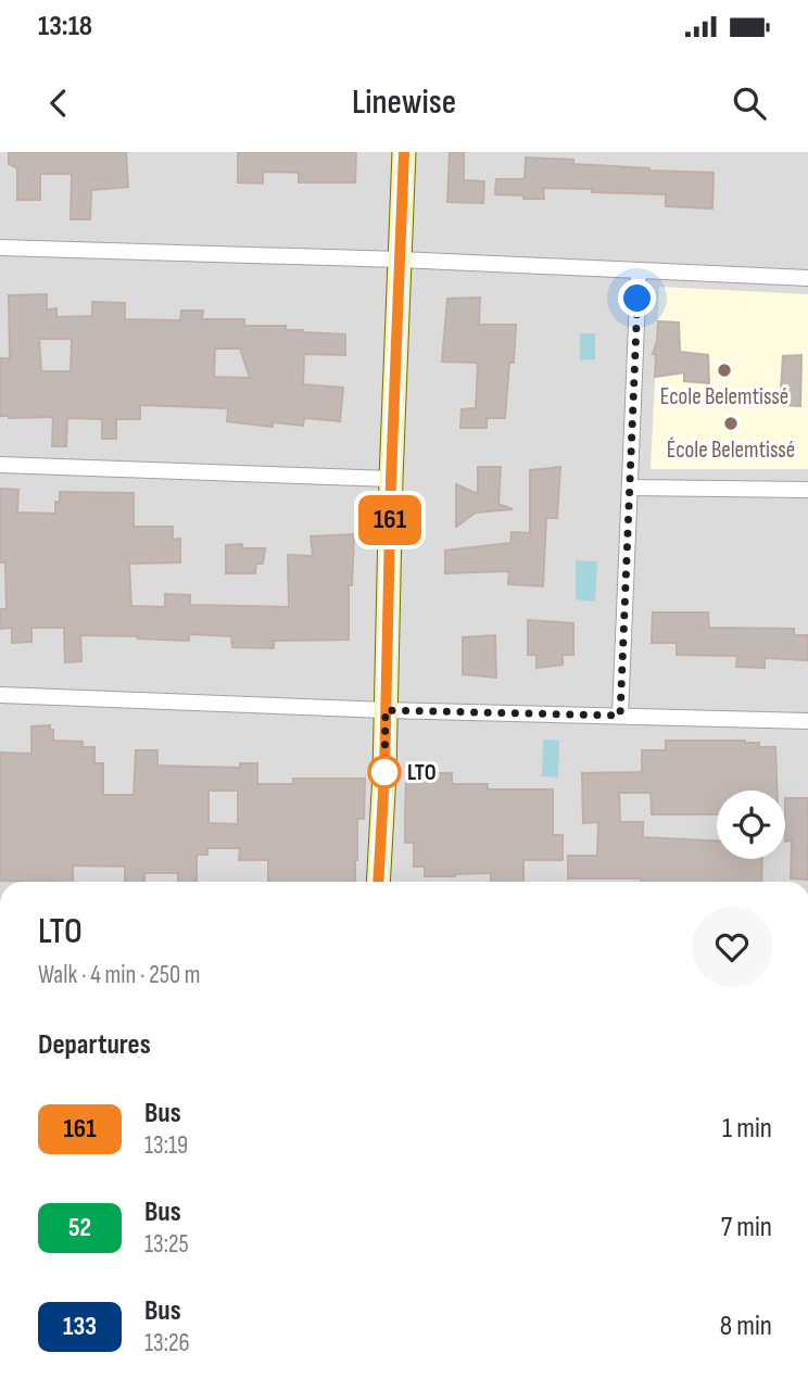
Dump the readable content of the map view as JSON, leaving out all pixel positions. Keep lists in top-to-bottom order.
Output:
{
  "places": ["Ecole Belemtissé", "École Belemtissé", "LTO"],
  "lines": ["bus line 161"],
  "page": {
    "status": "13:18",
    "header": "Linewise",
    "on_map": "161",
    "heading": [
      ["LTO", "Walk · 4 min · 250 m"],
      "Departures"
    ],
    "list": [
      {
        "mark": "161",
        "name": "Bus",
        "note": "13:19",
        "value": "1 min"
      },
      {
        "mark": "52",
        "name": "Bus",
        "note": "13:25",
        "value": "7 min"
      },
      {
        "mark": "133",
        "name": "Bus",
        "note": "13:26",
        "value": "8 min"
      }
    ]
  }
}
